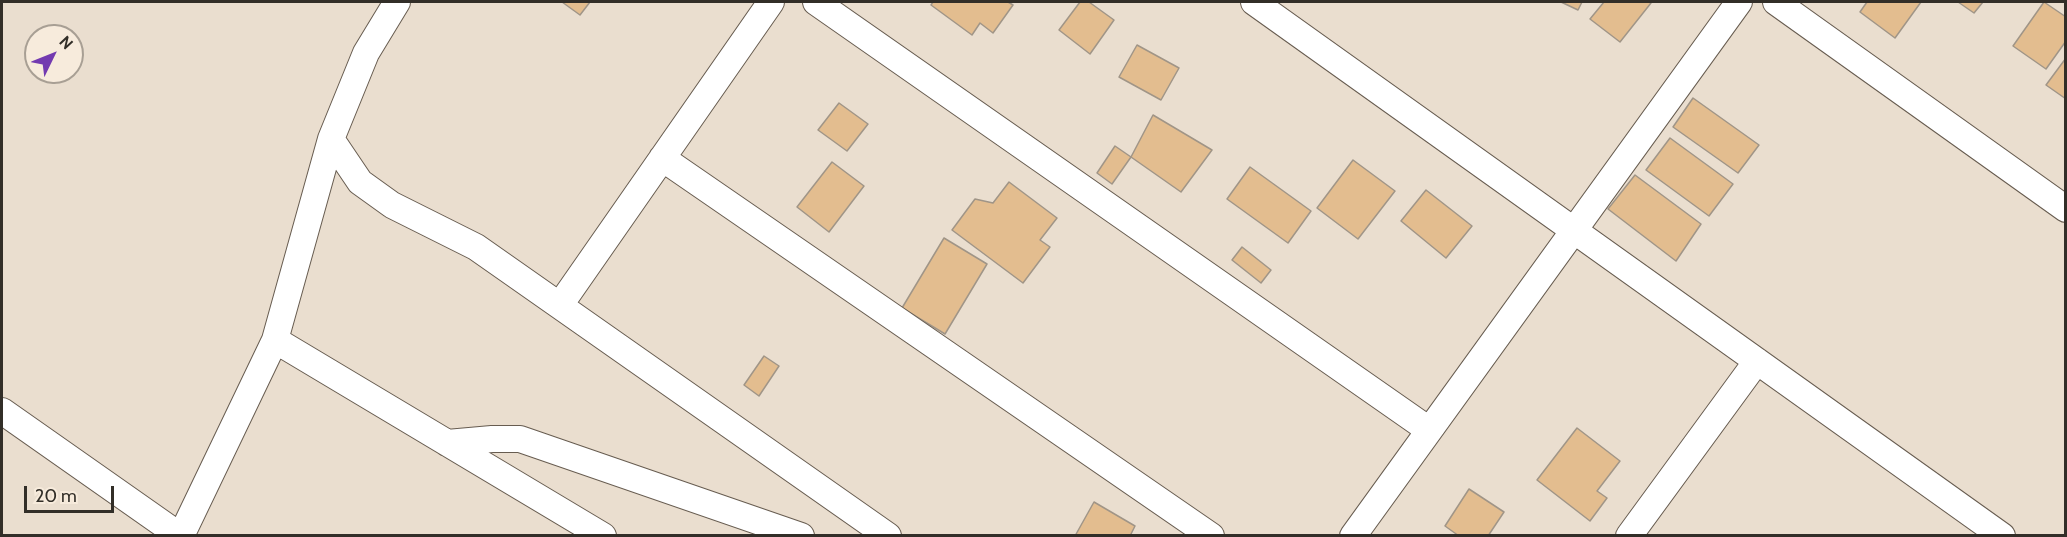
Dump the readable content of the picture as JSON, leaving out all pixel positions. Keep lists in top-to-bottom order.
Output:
{
  "scale_bar": "20 m",
  "north": "top right"
}
